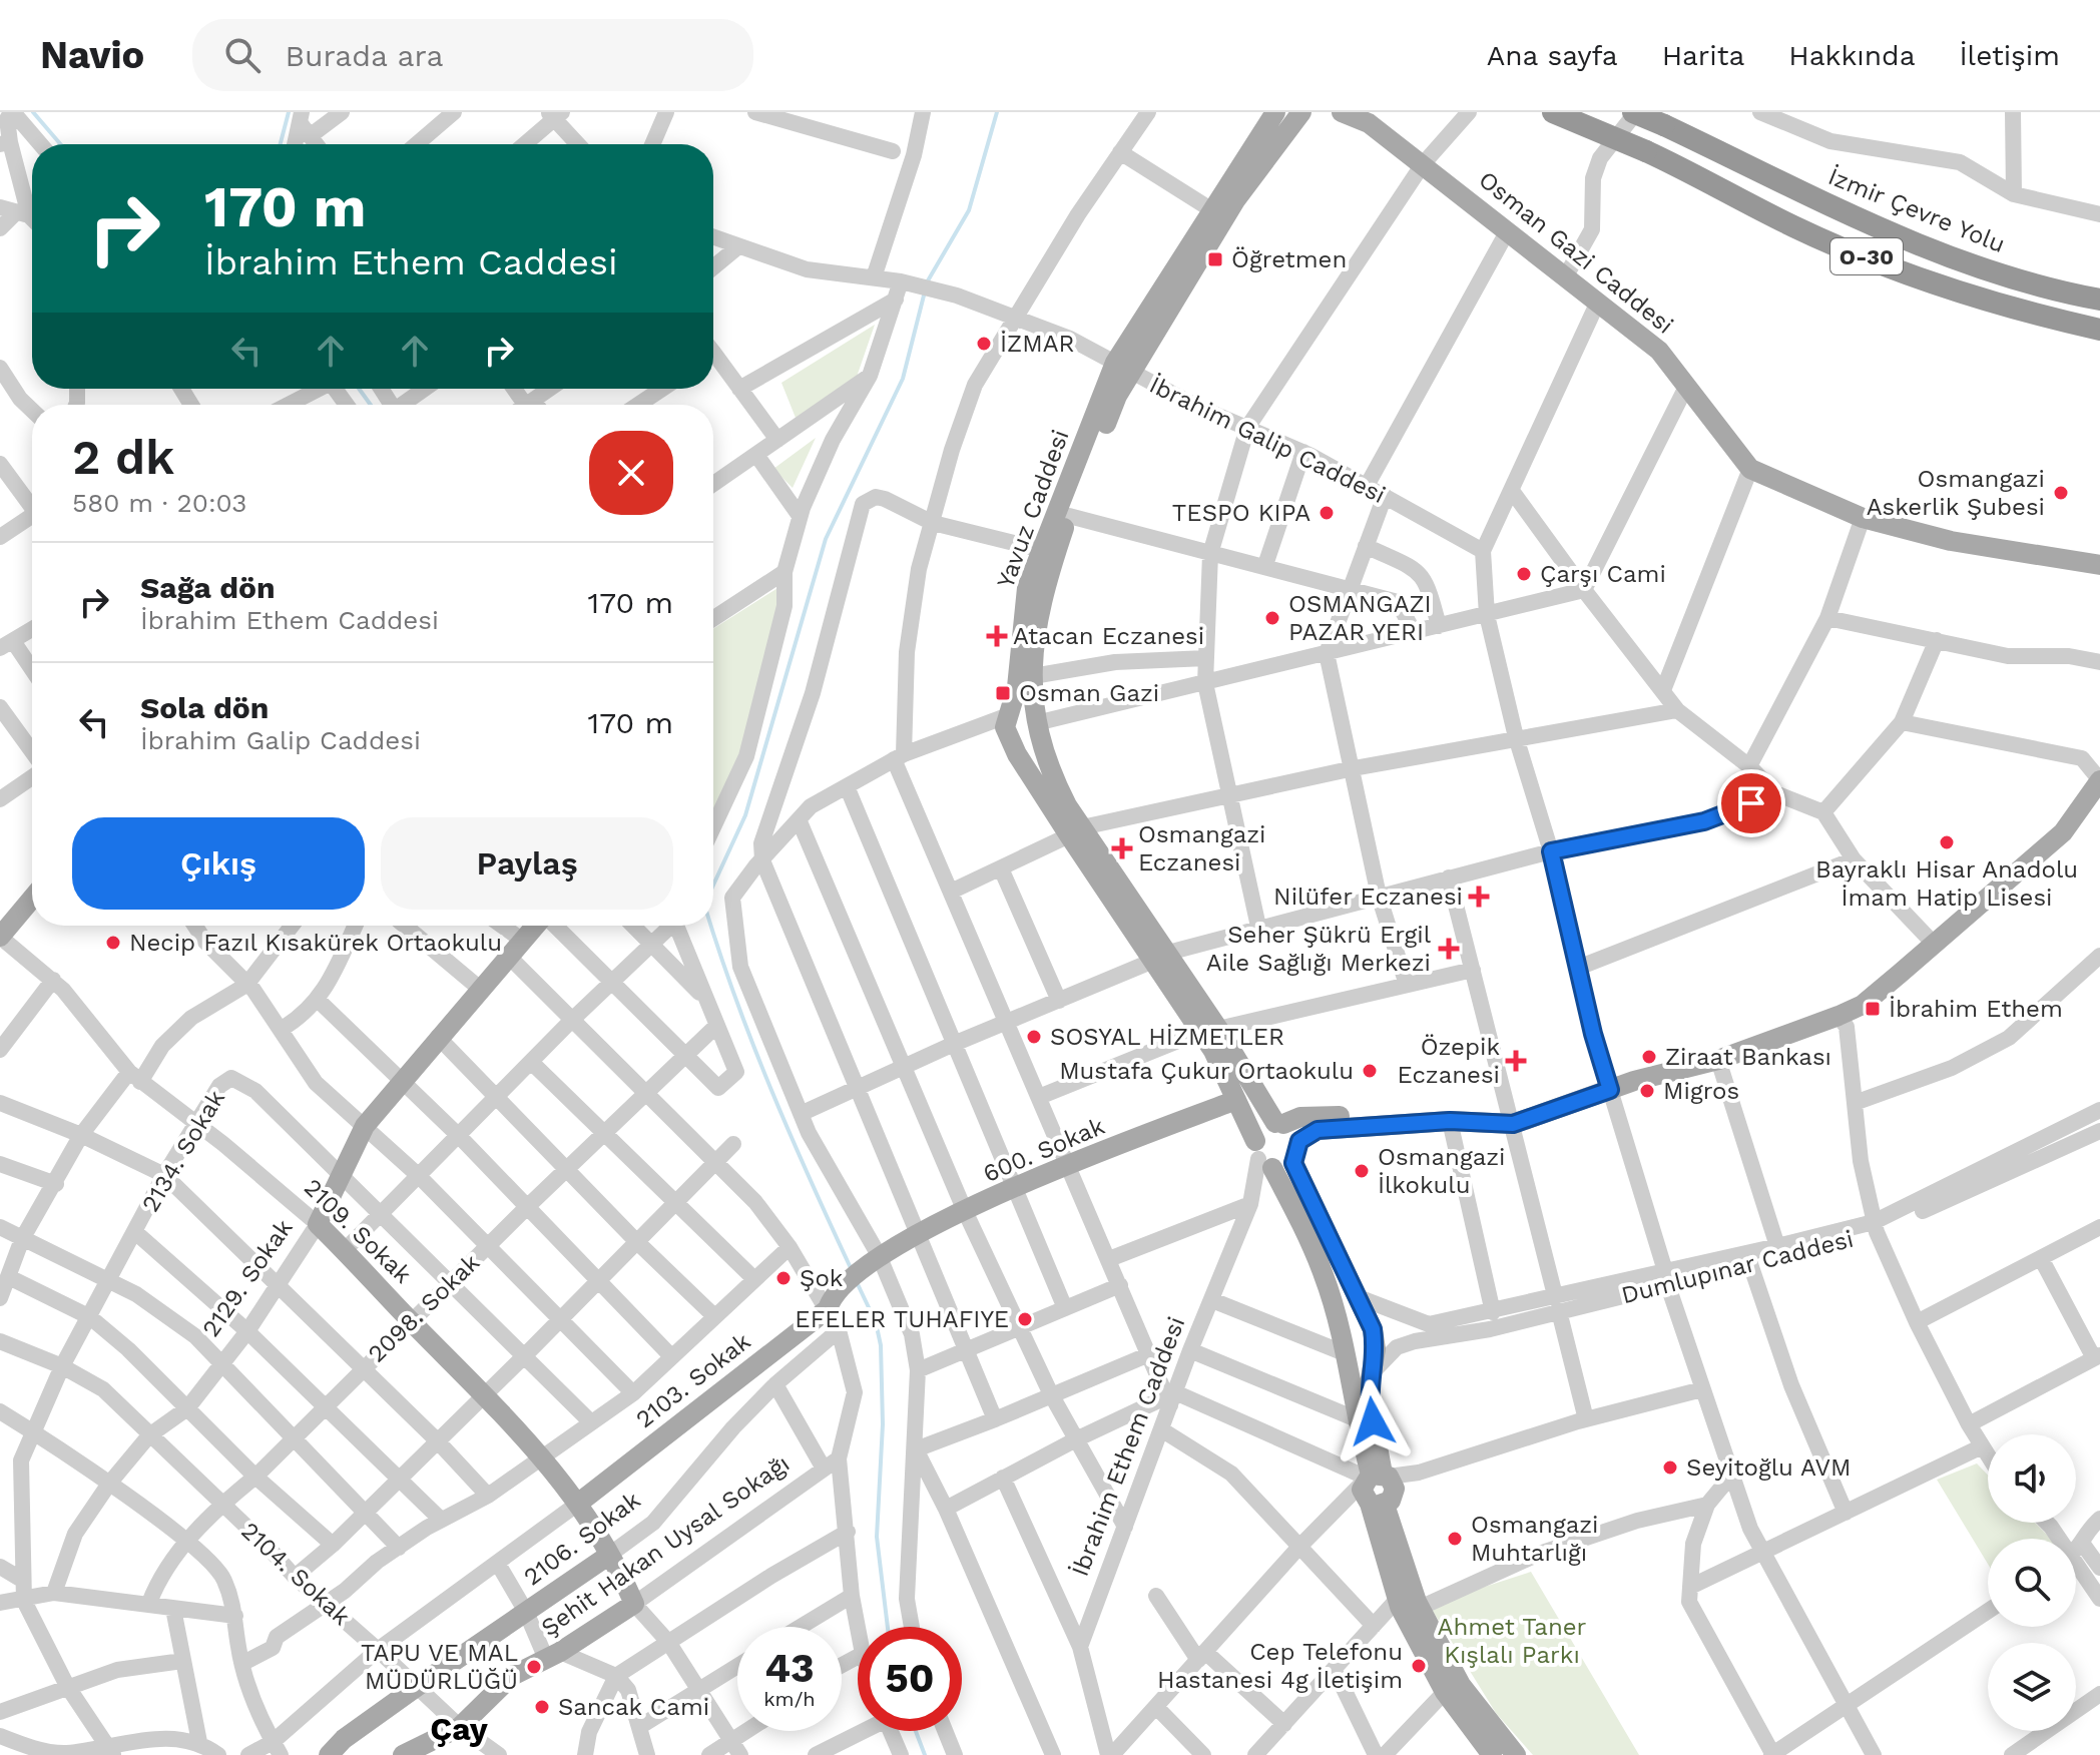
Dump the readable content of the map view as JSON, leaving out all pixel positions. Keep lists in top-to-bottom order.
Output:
{
  "streets": {
    "highway": ["İzmir Çevre Yolu", "O-30"],
    "main road": [
      "Osman Gazi Caddesi",
      "Yavuz Caddesi",
      "600. Sokak",
      "2109. Sokak",
      "2129. Sokak",
      "2103. Sokak",
      "2106. Sokak",
      "Şehit Hakan Uysal Sokağı"
    ],
    "street": [
      "İbrahim Galip Caddesi",
      "2134. Sokak",
      "Dumlupınar Caddesi",
      "2098. Sokak",
      "İbrahim Ethem Caddesi",
      "2104. Sokak"
    ]
  },
  "crossings": [
    ["İbrahim Galip Caddesi", "Yavuz Caddesi"],
    ["Yavuz Caddesi", "600. Sokak"],
    ["Yavuz Caddesi", "İbrahim Ethem Caddesi"],
    ["600. Sokak", "2103. Sokak"],
    ["2134. Sokak", "2109. Sokak"],
    ["2134. Sokak", "2129. Sokak"],
    ["2134. Sokak", "2098. Sokak"],
    ["2134. Sokak", "2104. Sokak"],
    ["2109. Sokak", "2129. Sokak"],
    ["2109. Sokak", "2098. Sokak"],
    ["2109. Sokak", "2103. Sokak"],
    ["2109. Sokak", "2106. Sokak"],
    ["2109. Sokak", "Şehit Hakan Uysal Sokağı"],
    ["2129. Sokak", "2104. Sokak"],
    ["2098. Sokak", "2104. Sokak"],
    ["2106. Sokak", "2104. Sokak"],
    ["Şehit Hakan Uysal Sokağı", "2104. Sokak"]
  ],
  "districts": ["Çay"],
  "parks": ["Ahmet Taner Kışlalı Parkı"],
  "places": {
    "transit": ["Öğretmen", "Osman Gazi", "İbrahim Ethem"],
    "other": [
      "İZMAR",
      "Osmangazi Askerlik Şubesi",
      "TESPO KIPA",
      "Çarşı Cami",
      "OSMANGAZI PAZAR YERI",
      "Bayraklı Hisar Anadolu İmam Hatip Lisesi",
      "Necip Fazıl Kısakürek Ortaokulu",
      "SOSYAL HİZMETLER",
      "Ziraat Bankası",
      "Mustafa Çukur Ortaokulu",
      "Migros",
      "Osmangazi İlkokulu",
      "Şok",
      "EFELER TUHAFIYE",
      "Seyitoğlu AVM",
      "Osmangazi Muhtarlığı",
      "Cep Telefonu Hastanesi 4g İletişim",
      "TAPU VE MAL MÜDÜRLÜĞÜ",
      "Sancak Cami"
    ],
    "health": [
      "Atacan Eczanesi",
      "Osmangazi Eczanesi",
      "Nilüfer Eczanesi",
      "Seher Şükrü Ergil Aile Sağlığı Merkezi",
      "Özepik Eczanesi"
    ]
  },
  "page": {
    "header": "Navio",
    "search": "Burada ara",
    "nav": [
      "Ana sayfa",
      "Harita",
      "Hakkında",
      "İletişim"
    ],
    "turn": ["170 m", "İbrahim Ethem Caddesi"],
    "heading": ["2 dk", "580 m · 20:03"],
    "list": [
      {
        "name": "Sağa dön",
        "note": "İbrahim Ethem Caddesi",
        "value": "170 m"
      },
      {
        "name": "Sola dön",
        "note": "İbrahim Galip Caddesi",
        "value": "170 m"
      }
    ],
    "buttons": ["Çıkış", "Paylaş"],
    "speed": "43 km/h",
    "limit": "50"
  }
}
